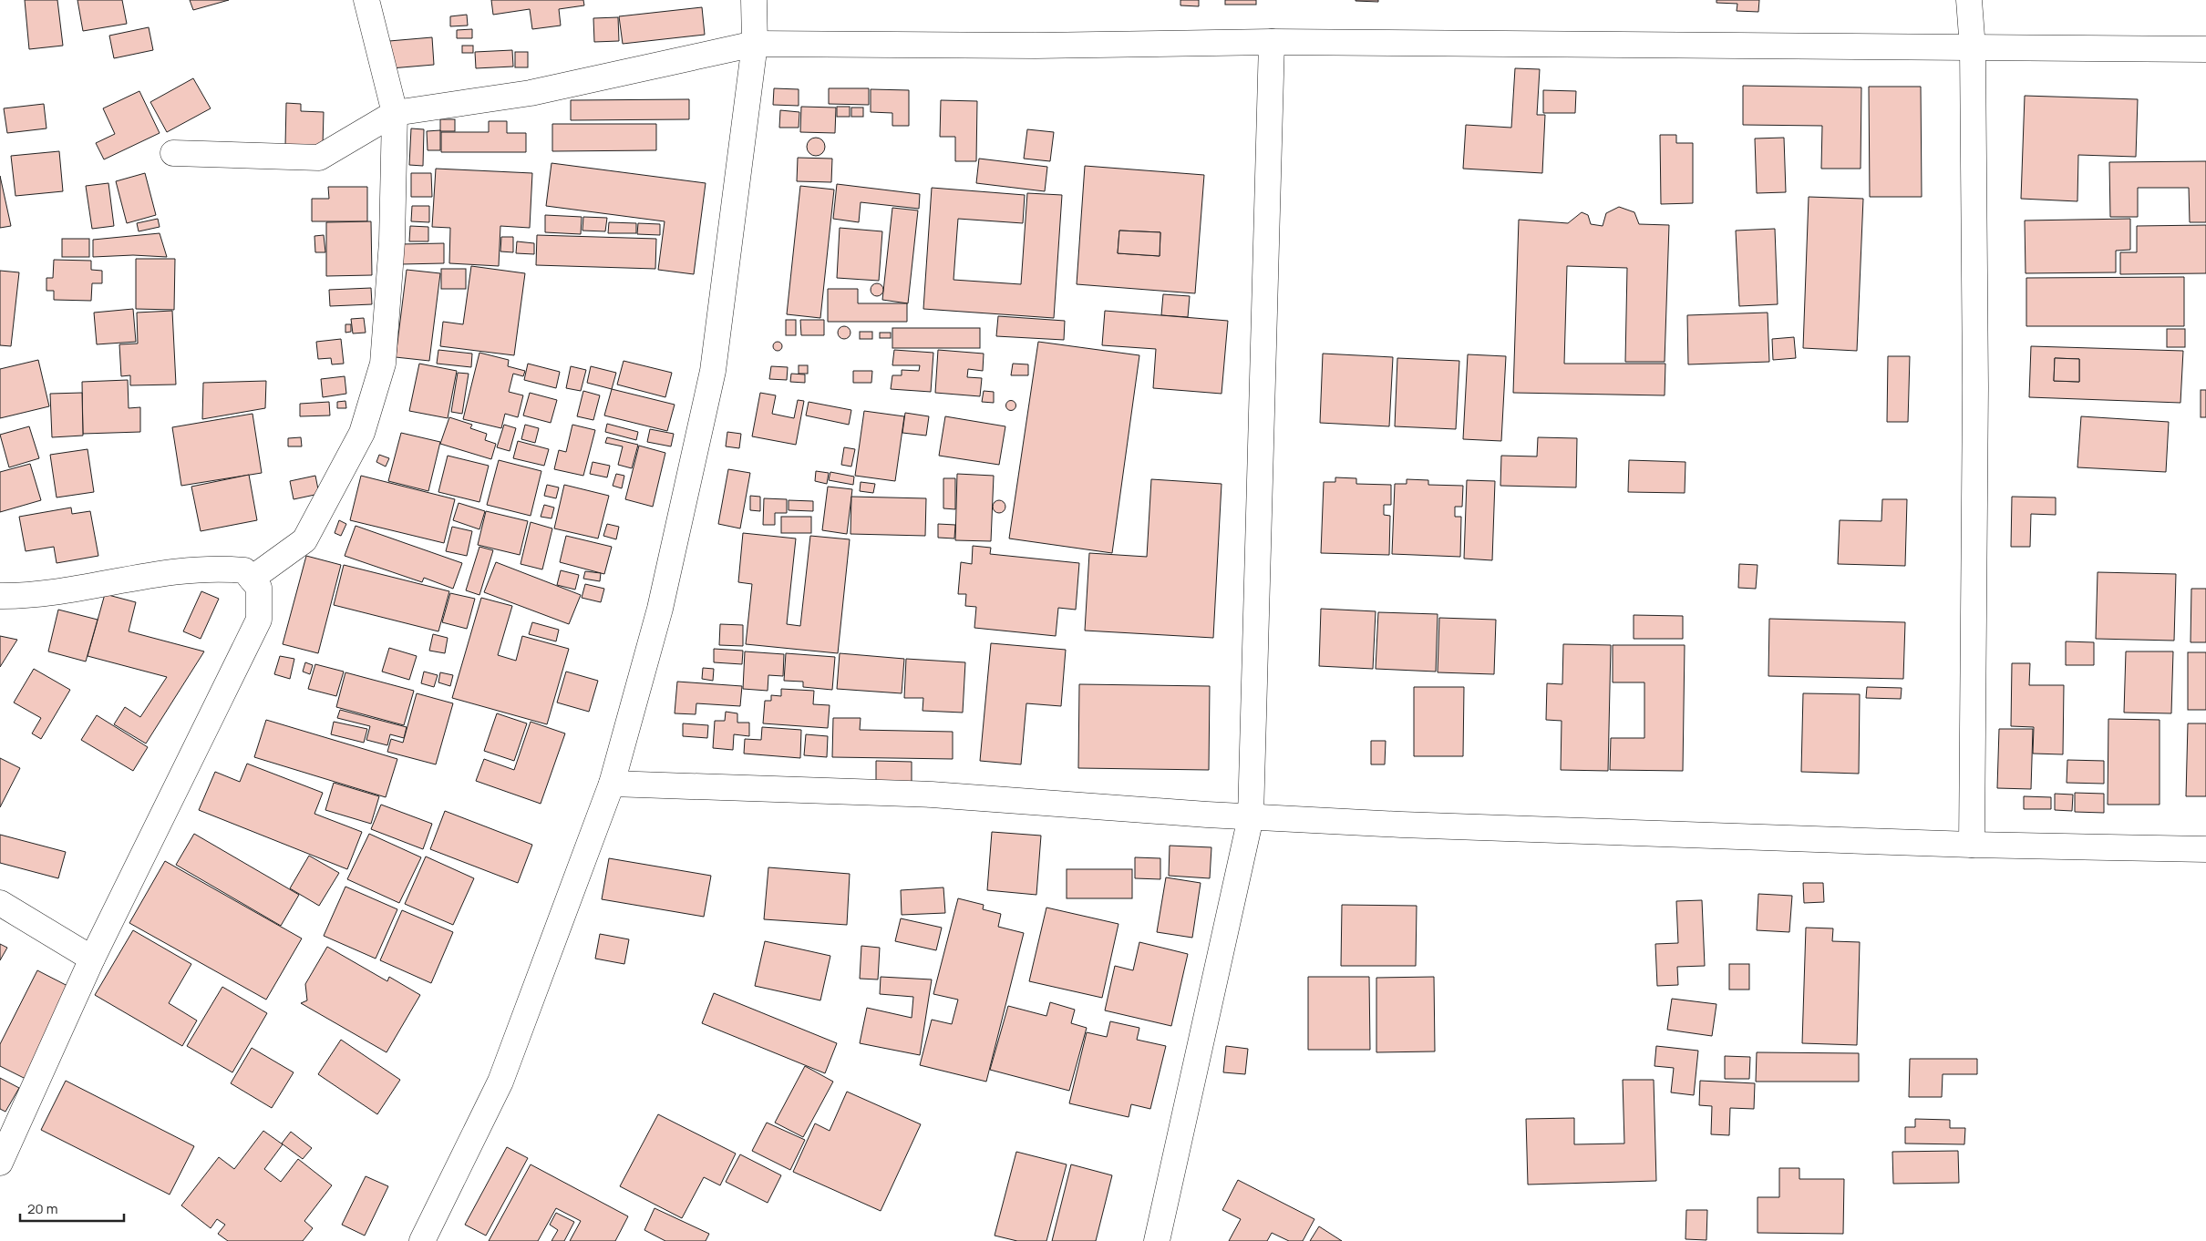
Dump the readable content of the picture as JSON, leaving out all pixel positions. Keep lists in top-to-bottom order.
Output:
{
  "scale_bar": "20 m"
}
